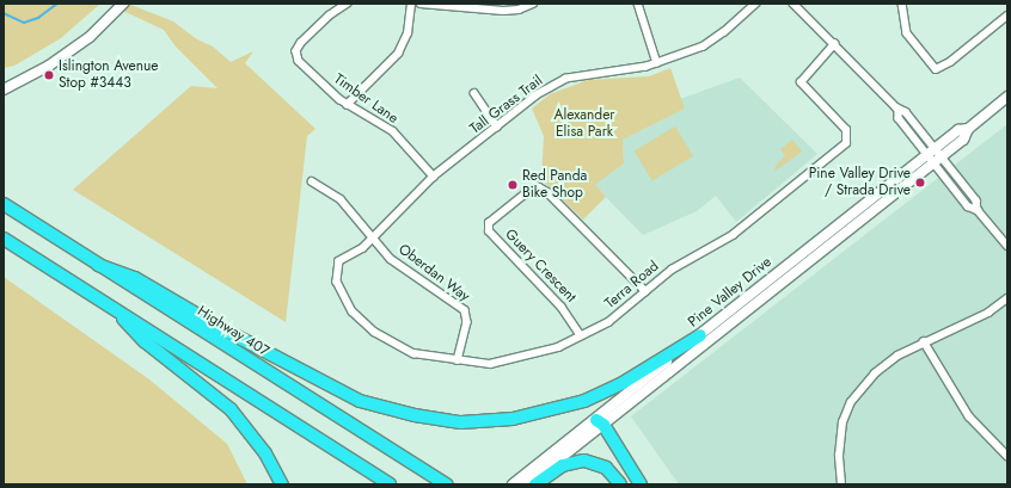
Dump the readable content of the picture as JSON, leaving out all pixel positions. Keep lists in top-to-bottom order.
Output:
{
  "streets": {
    "highway": ["Highway 407"],
    "main road": ["Pine Valley Drive"],
    "street": [
      "Timber Lane",
      "Tall Grass Trail",
      "Guery Crescent",
      "Oberdan Way",
      "Terra Road"
    ]
  },
  "crossings": [
    ["Timber Lane", "Tall Grass Trail"],
    ["Tall Grass Trail", "Oberdan Way"],
    ["Tall Grass Trail", "Terra Road"],
    ["Guery Crescent", "Terra Road"],
    ["Oberdan Way", "Terra Road"]
  ],
  "parks": ["Alexander Elisa Park"],
  "places": ["Islington Avenue Stop #3443", "Pine Valley Drive / Strada Drive", "Red Panda Bike Shop"]
}
